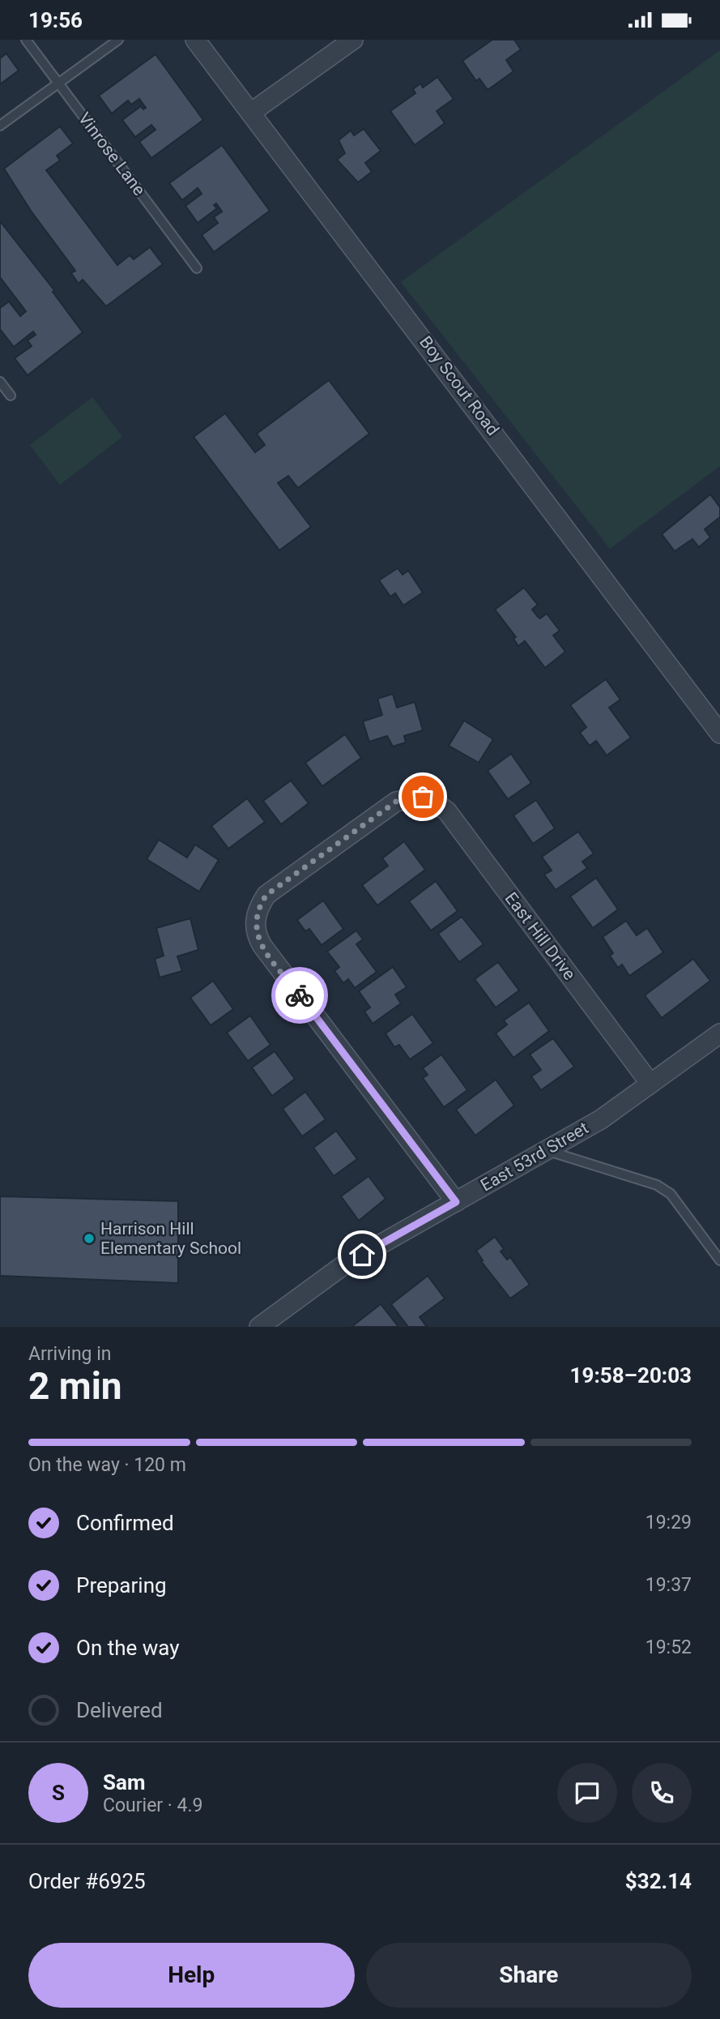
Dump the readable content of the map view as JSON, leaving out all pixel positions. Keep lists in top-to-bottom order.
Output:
{
  "streets": {
    "street": ["Boy Scout Road", "East Hill Drive", "East 53rd Street"],
    "lane": ["Vinrose Lane"]
  },
  "crossings": [
    ["East Hill Drive", "East 53rd Street"]
  ],
  "places": ["Harrison Hill Elementary School"],
  "page": {
    "status": "19:56",
    "heading": ["2 min", "Arriving in", "19:58–20:03"],
    "panel": [
      "Sam",
      "Courier · 4.9",
      "Order #6925",
      "$32.14"
    ],
    "bar": "On the way · 120 m",
    "list": [
      ["Confirmed", "19:29"],
      ["Preparing", "19:37"],
      ["On the way", "19:52"],
      "Delivered"
    ],
    "round": "S",
    "buttons": ["Help", "Share"]
  }
}
